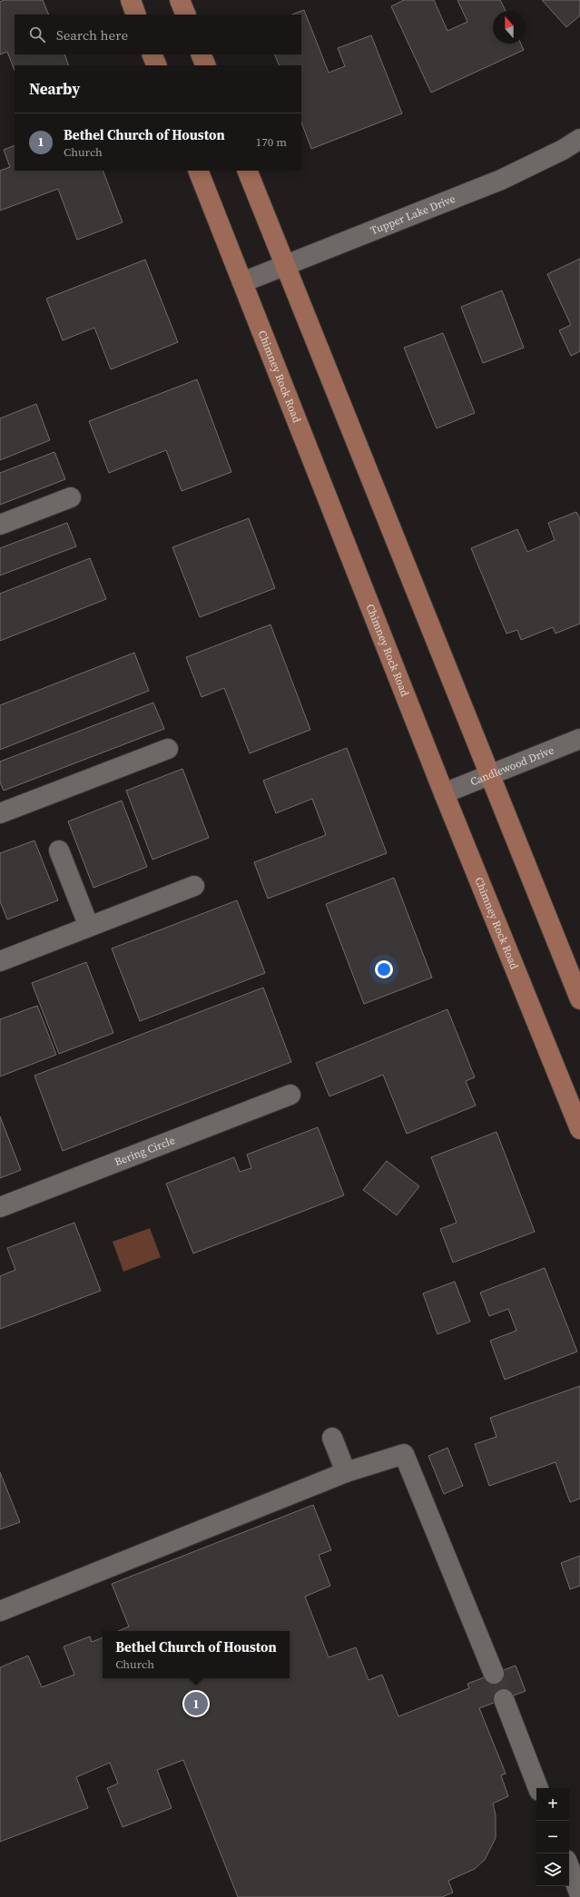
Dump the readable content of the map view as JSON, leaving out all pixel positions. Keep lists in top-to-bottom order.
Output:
{
  "streets": {
    "main road": ["Chimney Rock Road"],
    "street": ["Tupper Lake Drive", "Candlewood Drive", "Bering Circle"]
  },
  "crossings": [
    ["Tupper Lake Drive", "Chimney Rock Road"],
    ["Chimney Rock Road", "Candlewood Drive"]
  ],
  "north": "top",
  "page": {
    "search": "Search here",
    "heading": "Nearby",
    "list": [
      {
        "mark": "1",
        "name": "Bethel Church of Houston",
        "note": "Church",
        "value": "170 m"
      }
    ],
    "popup": ["Bethel Church of Houston", "Church"],
    "pins": "1",
    "map_buttons": ["+", "−"]
  }
}
